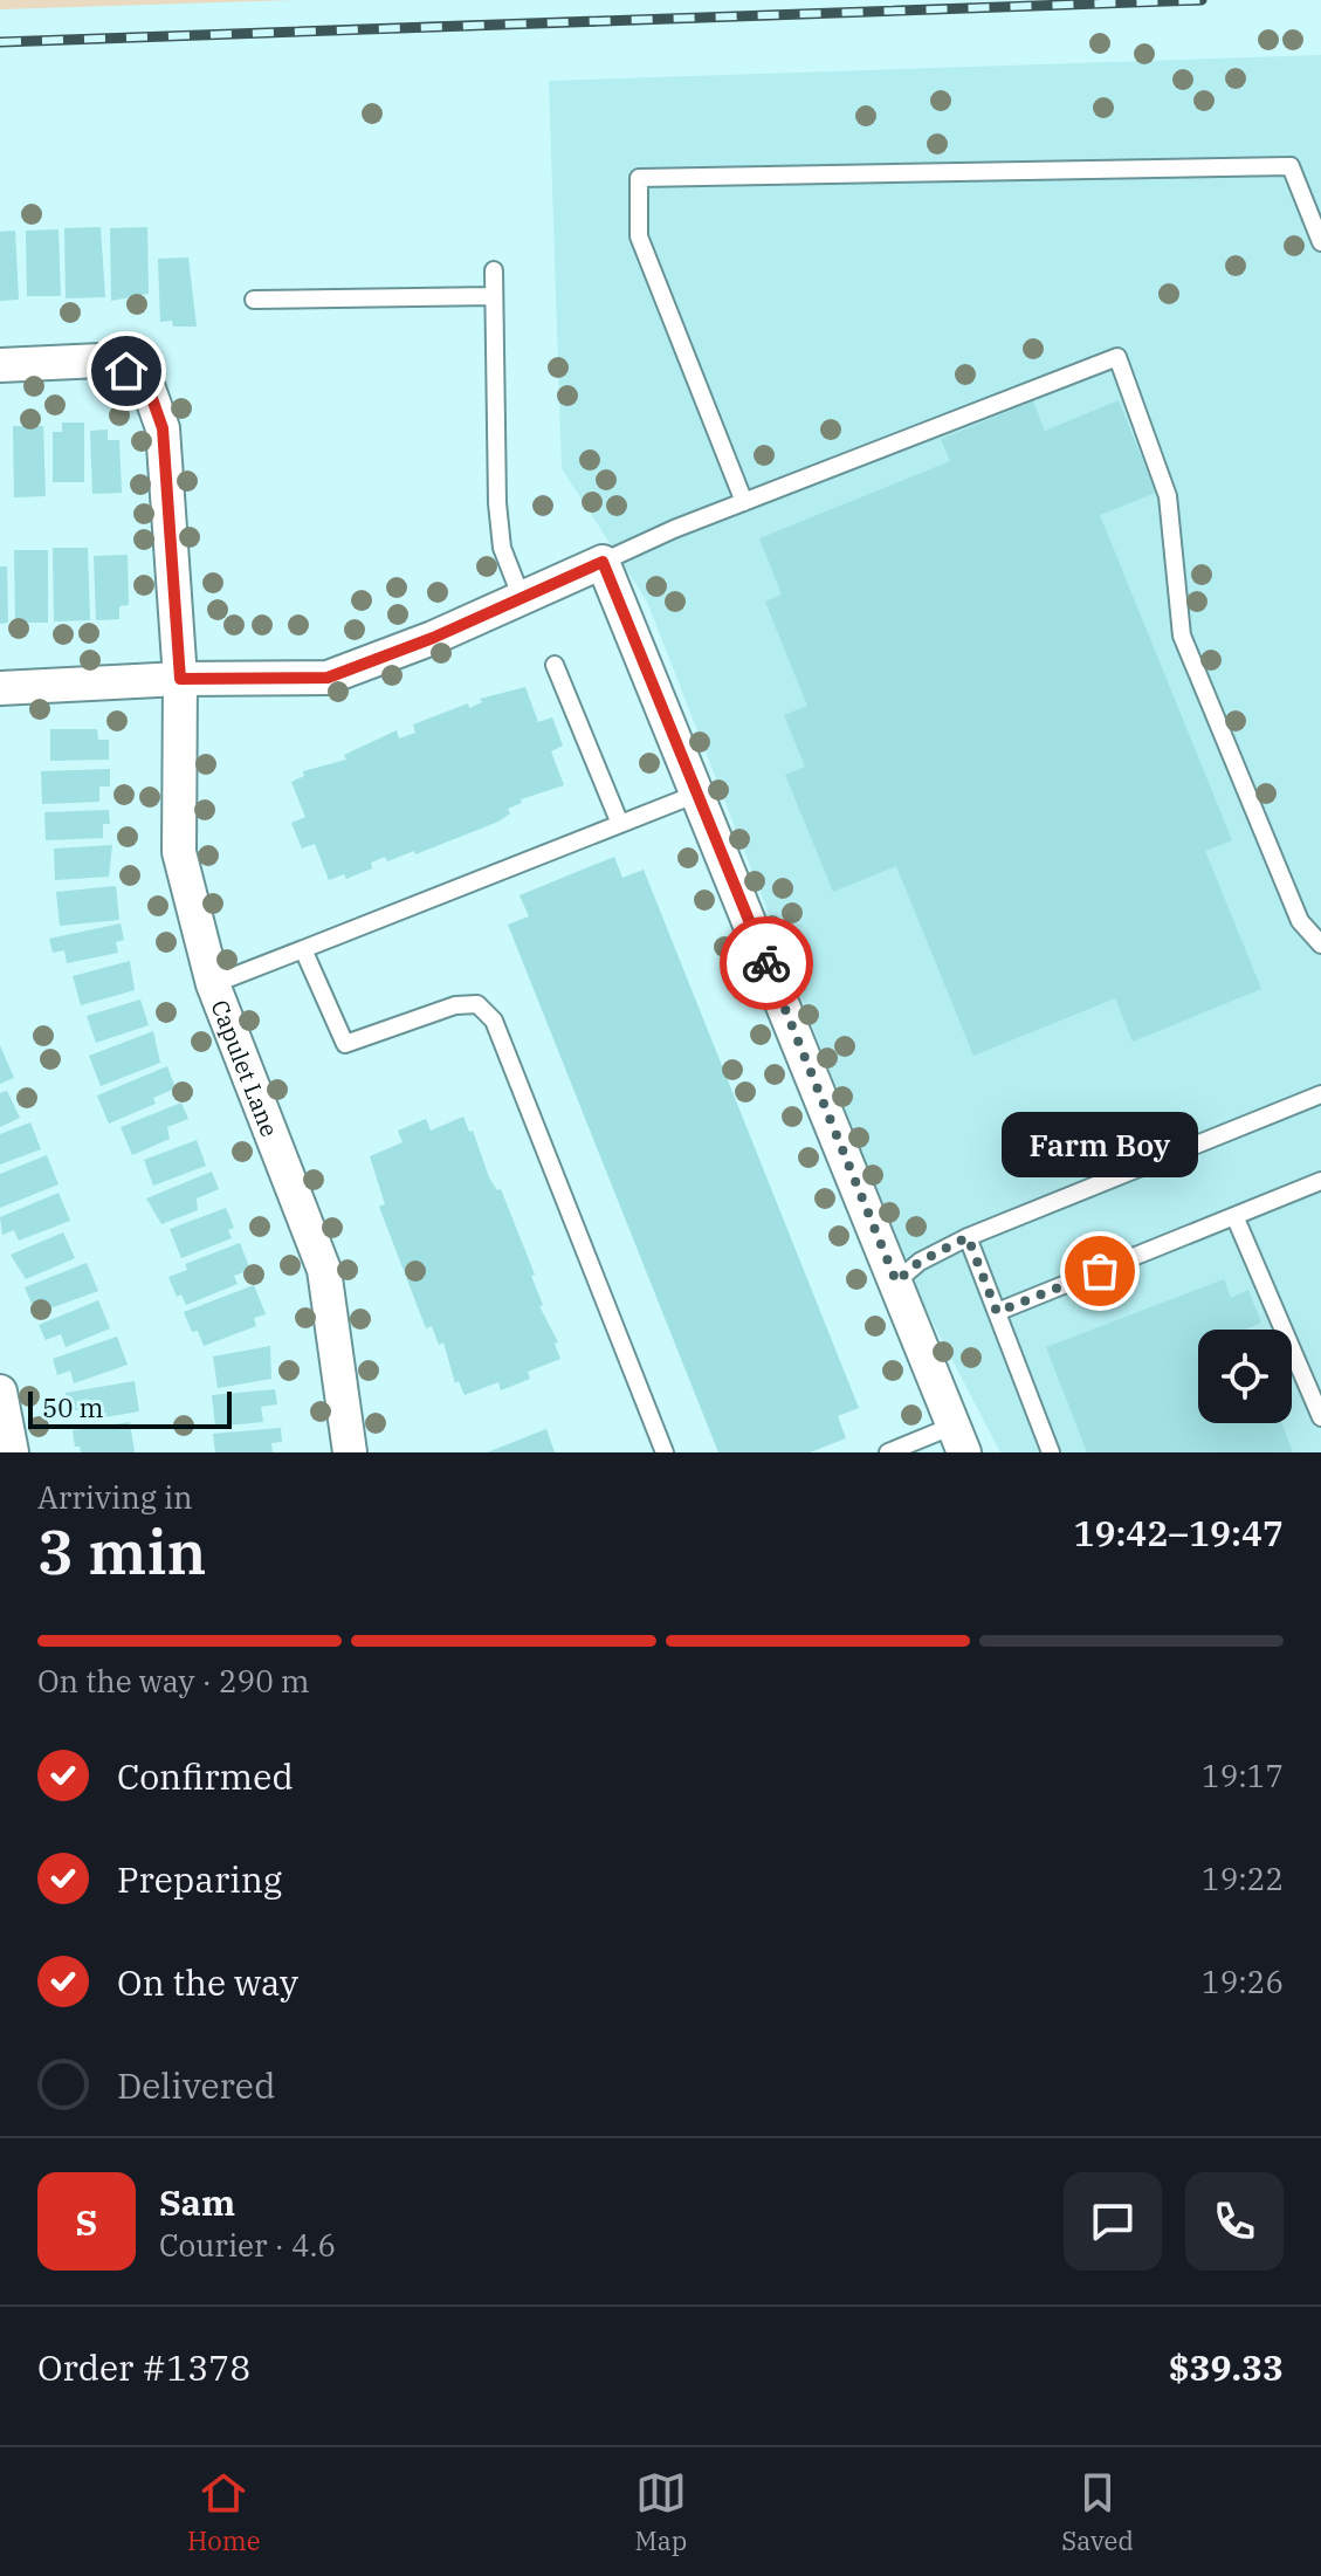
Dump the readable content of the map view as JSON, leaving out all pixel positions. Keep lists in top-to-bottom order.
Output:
{
  "streets": {
    "street": ["Capulet Lane"]
  },
  "places": ["Farm Boy"],
  "scale_bar": "50 m",
  "page": {
    "bubble": "Farm Boy",
    "scale": "50 m",
    "heading": ["3 min", "Arriving in", "19:42–19:47"],
    "panel": [
      "Sam",
      "Courier · 4.6",
      "Order #1378",
      "$39.33"
    ],
    "bar": "On the way · 290 m",
    "list": [
      ["Confirmed", "19:17"],
      ["Preparing", "19:22"],
      ["On the way", "19:26"],
      "Delivered"
    ],
    "round": "S",
    "tabs": ["Home", "Map", "Saved"]
  }
}
